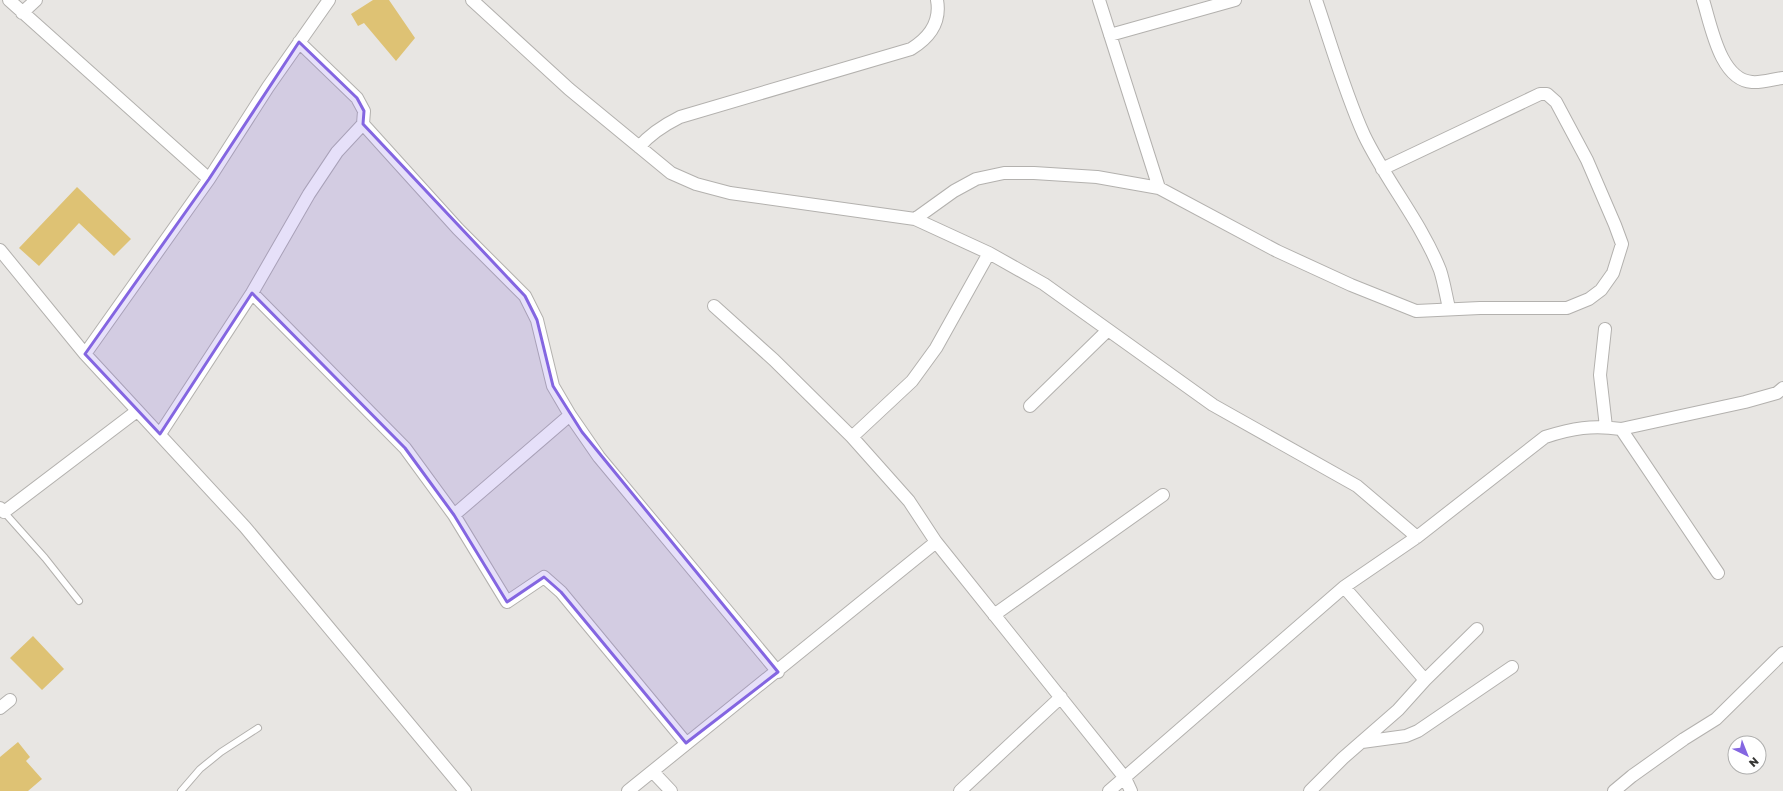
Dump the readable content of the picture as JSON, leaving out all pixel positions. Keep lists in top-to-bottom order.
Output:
{
  "north": "bottom right"
}
